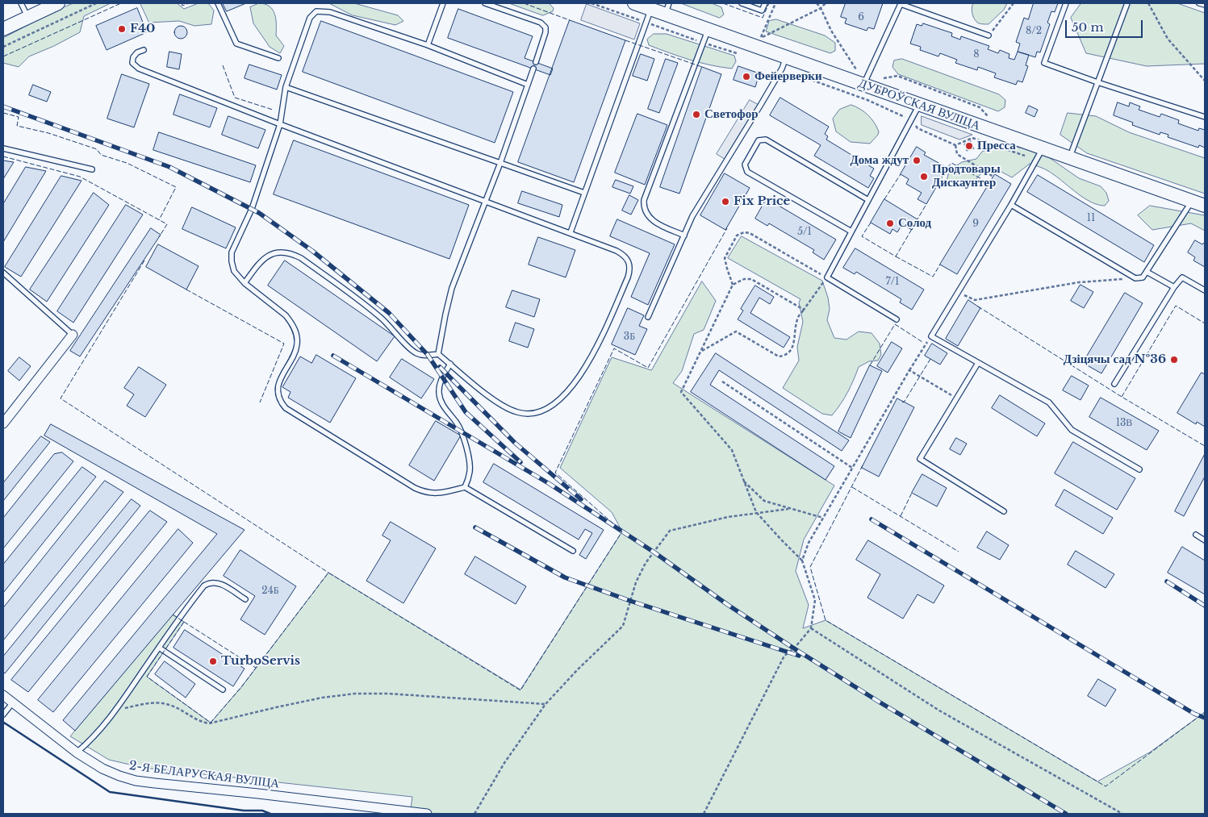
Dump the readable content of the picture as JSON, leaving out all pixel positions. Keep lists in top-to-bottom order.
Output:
{
  "streets": {
    "main road": ["ДУБРОЎСКАЯ ВУЛІЦА"],
    "street": ["2-Я БЕЛАРУСКАЯ ВУЛІЦА"]
  },
  "places": [
    "F40",
    "Фейерверки",
    "Светофор",
    "Пресса",
    "Дома ждут",
    "Продтовары Дискаунтер",
    "Fix Price",
    "Солод",
    "Дзіцячы сад №36",
    "TurboServis"
  ],
  "house_numbers": [
    "6",
    "8/2",
    "8",
    "11",
    "9",
    "5/1",
    "7/1",
    "3Б",
    "13В",
    "24Б"
  ],
  "scale_bar": "50 m"
}
